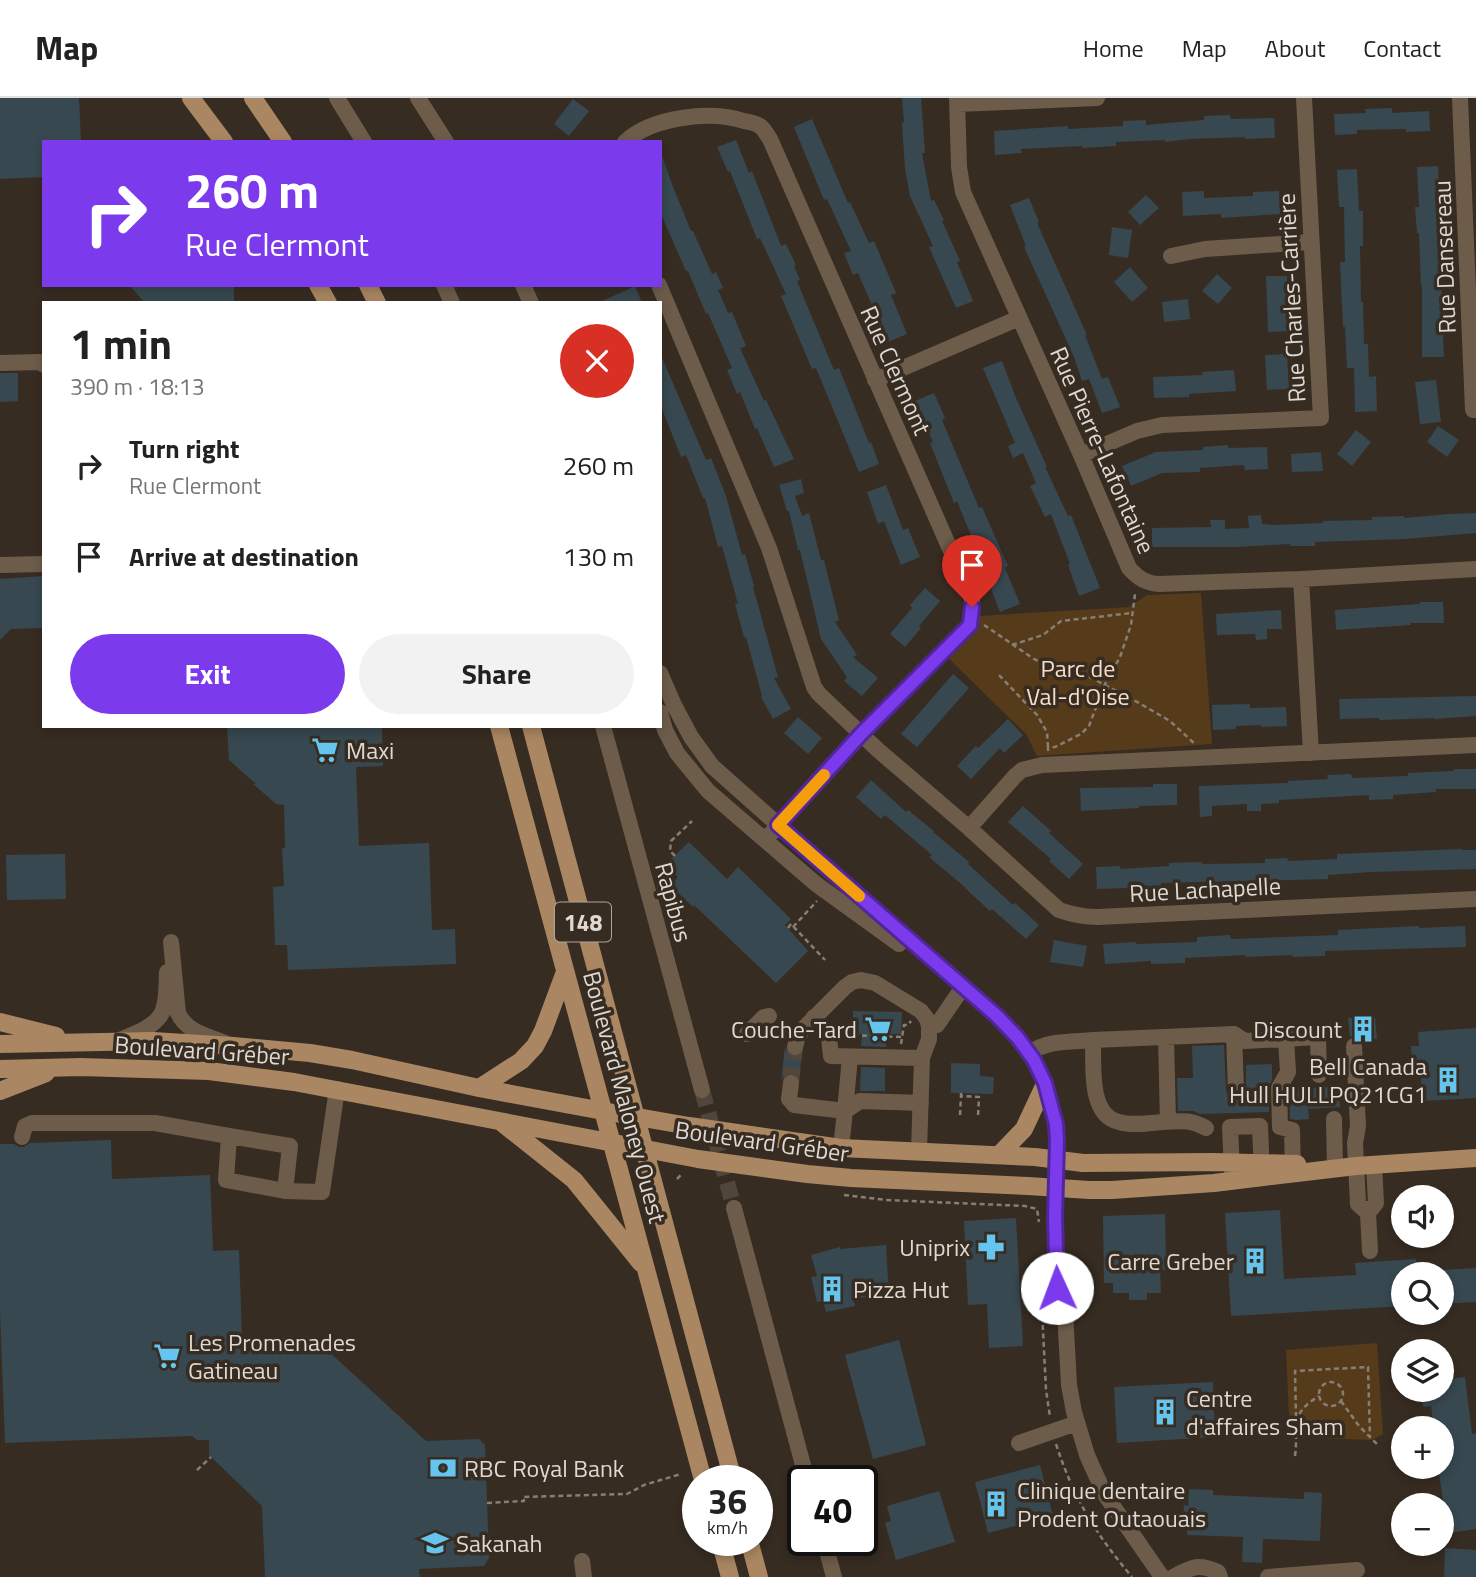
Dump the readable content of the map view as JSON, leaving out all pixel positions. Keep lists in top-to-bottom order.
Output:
{
  "streets": {
    "main road": ["148", "Boulevard Gréber", "Boulevard Maloney Ouest"],
    "street": [
      "Rue Dansereau",
      "Rue Charles-Carrière",
      "Rue Clermont",
      "Rue Pierre-Lafontaine",
      "Rue Lachapelle",
      "Rapibus"
    ]
  },
  "crossings": [
    ["Rue Charles-Carrière", "Rue Pierre-Lafontaine"],
    ["Boulevard Gréber", "Boulevard Maloney Ouest"]
  ],
  "parks": ["Parc de Val-d'Oise"],
  "places": {
    "supermarket": ["Maxi", "Couche-Tard", "Les Promenades Gatineau"],
    "building": [
      "Discount",
      "Bell Canada Hull HULLPQ21CG1",
      "Carre Greber",
      "Pizza Hut",
      "Centre d'affaires Sham",
      "Clinique dentaire Prodent Outaouais"
    ],
    "pharmacy": ["Uniprix"],
    "bank": ["RBC Royal Bank"],
    "school or university": ["Sakanah"]
  },
  "page": {
    "header": "Map",
    "nav": [
      "Home",
      "Map",
      "About",
      "Contact"
    ],
    "turn": ["260 m", "Rue Clermont"],
    "heading": ["1 min", "390 m · 18:13"],
    "list": [
      {
        "name": "Turn right",
        "note": "Rue Clermont",
        "value": "260 m"
      },
      {
        "name": "Arrive at destination",
        "value": "130 m"
      }
    ],
    "buttons": ["Exit", "Share"],
    "map_buttons": ["+", "−"],
    "speed": "36 km/h",
    "limit": "40"
  }
}
